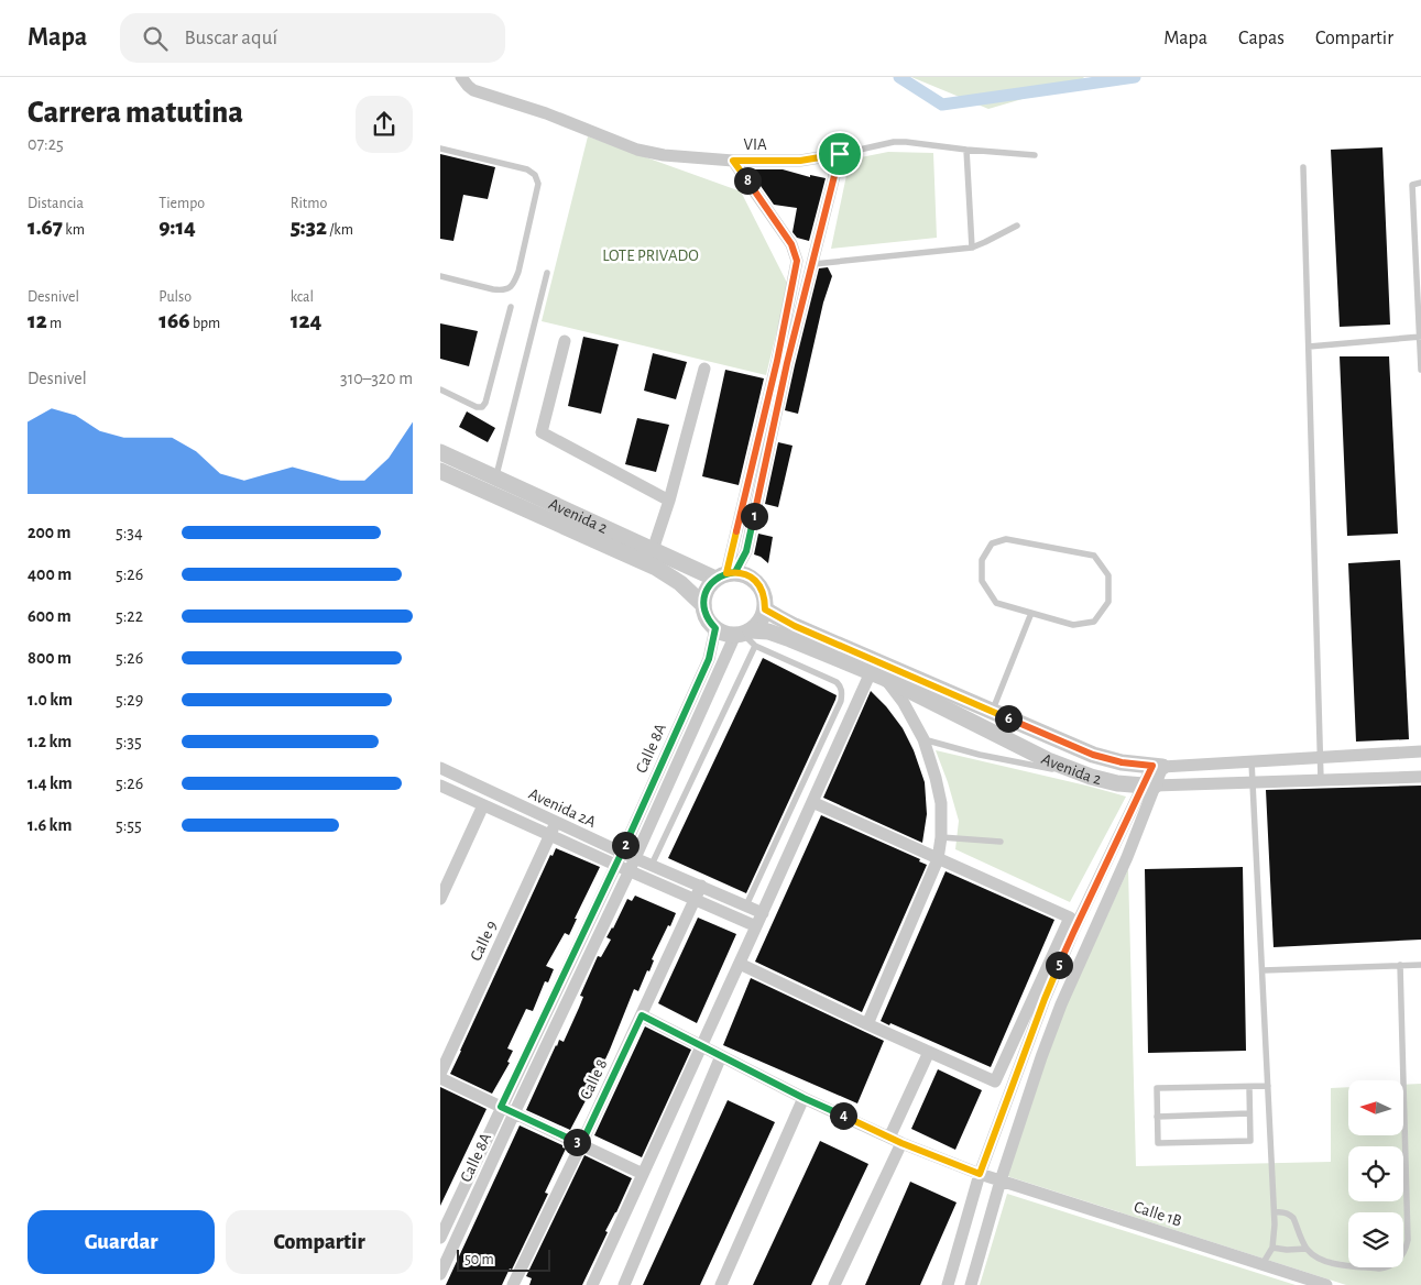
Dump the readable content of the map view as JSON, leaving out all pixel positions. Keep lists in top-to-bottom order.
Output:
{
  "streets": {
    "street": [
      "VIA",
      "Avenida 2",
      "Calle 8A",
      "Avenida 2A",
      "Calle 9",
      "Calle 8",
      "Calle 1B"
    ]
  },
  "crossings": [
    ["Avenida 2", "Calle 8A"],
    ["Calle 8A", "Avenida 2A"],
    ["Avenida 2A", "Calle 9"],
    ["Avenida 2A", "Calle 8"],
    ["Calle 8", "Calle 1B"]
  ],
  "parks": ["LOTE PRIVADO"],
  "scale_bar": "50 m",
  "north": "left",
  "page": {
    "header": "Mapa",
    "search": "Buscar aquí",
    "nav": ["Mapa", "Capas", "Compartir"],
    "heading": ["Carrera matutina", "07:25"],
    "pins": [
      "8",
      "1",
      "6",
      "2",
      "5",
      "4",
      "3"
    ],
    "stats": [
      ["Distancia", "1.67 km"],
      ["Tiempo", "9:14"],
      ["Ritmo", "5:32 /km"],
      ["Desnivel", "12 m"],
      ["Pulso", "166 bpm"],
      ["kcal", "124"]
    ],
    "chart": ["Desnivel", "310–320 m"],
    "list": [
      {
        "name": "200 m",
        "note": "5:34"
      },
      {
        "name": "400 m",
        "note": "5:26"
      },
      {
        "name": "600 m",
        "note": "5:22"
      },
      {
        "name": "800 m",
        "note": "5:26"
      },
      {
        "name": "1.0 km",
        "note": "5:29"
      },
      {
        "name": "1.2 km",
        "note": "5:35"
      },
      {
        "name": "1.4 km",
        "note": "5:26"
      },
      {
        "name": "1.6 km",
        "note": "5:55"
      }
    ],
    "buttons": ["Guardar", "Compartir"],
    "scale": "50 m"
  }
}
